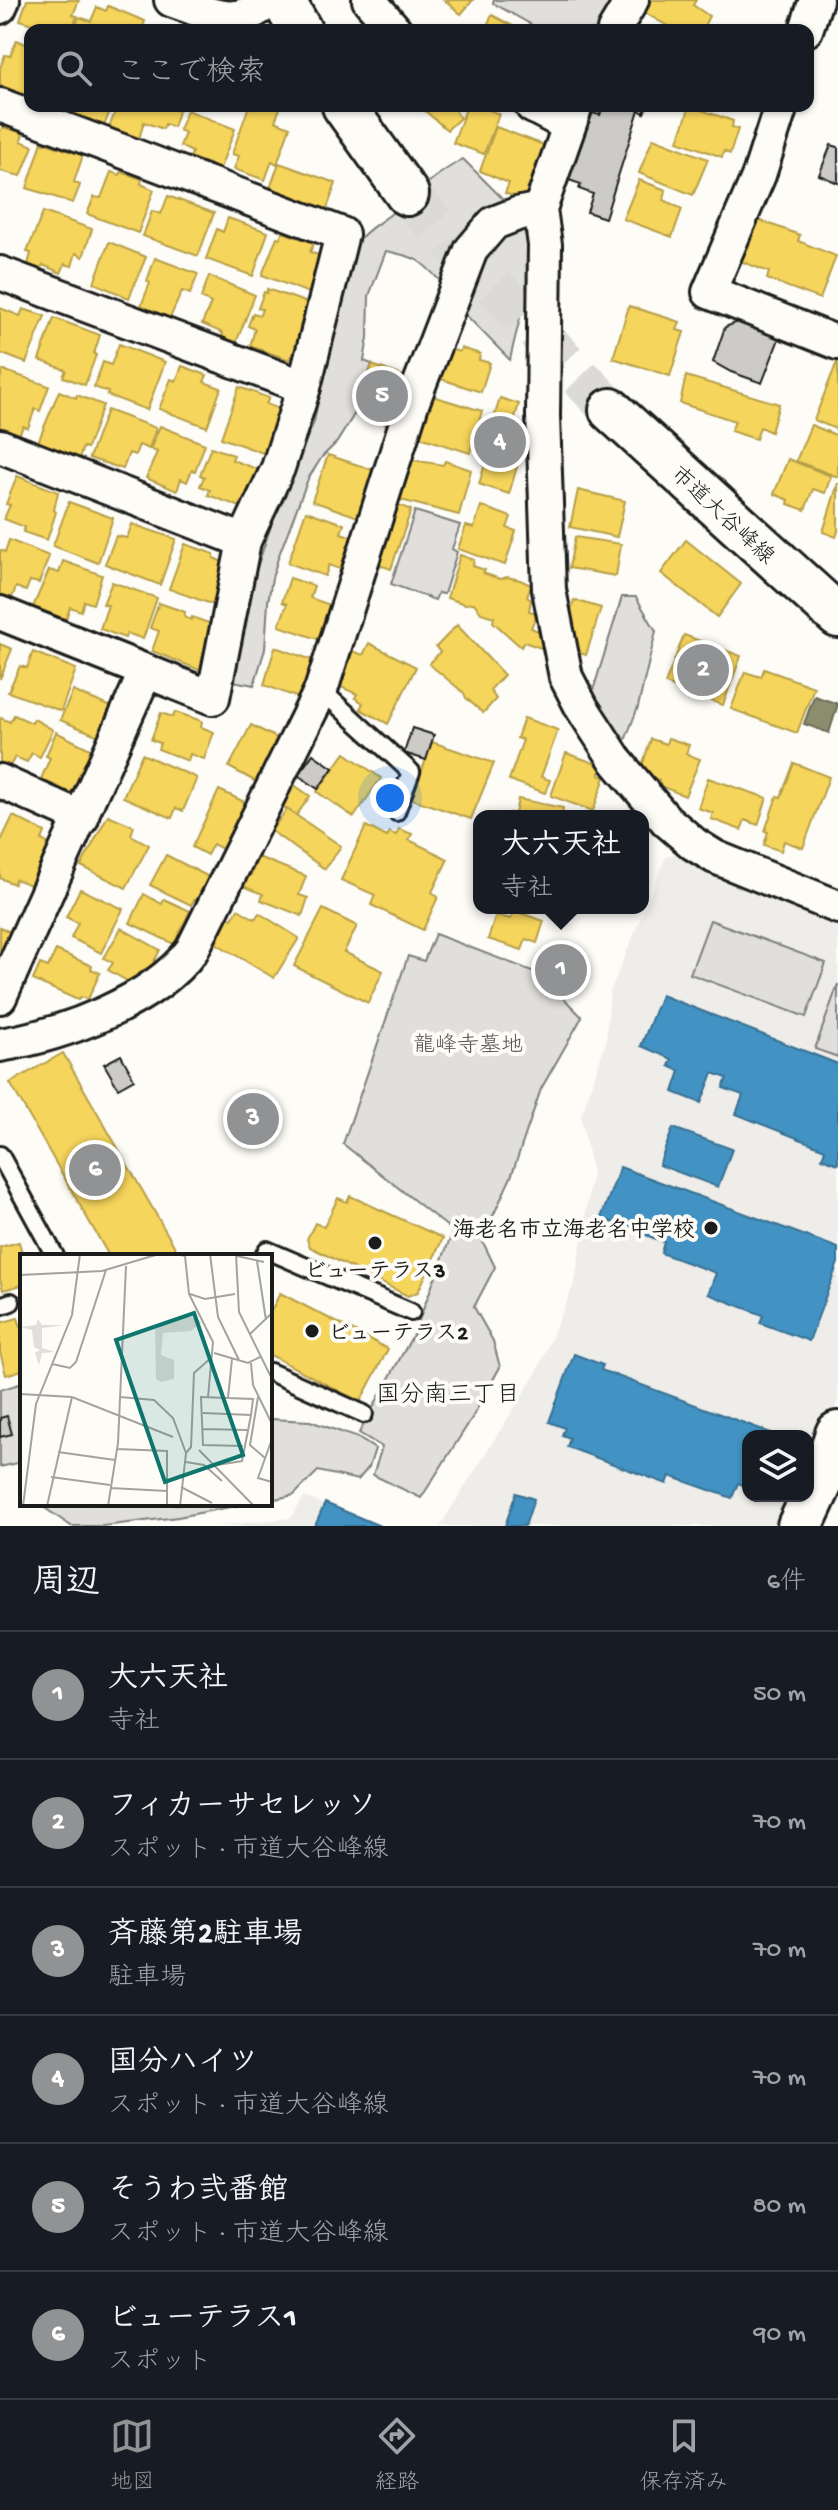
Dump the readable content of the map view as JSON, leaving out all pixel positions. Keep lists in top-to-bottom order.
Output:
{
  "streets": {
    "street": ["市道大谷峰線"]
  },
  "districts": ["国分南三丁目"],
  "parks": ["龍峰寺墓地"],
  "places": ["海老名市立海老名中学校", "ビューテラス3", "ビューテラス2"],
  "page": {
    "search": "ここで検索",
    "pins": [
      "5",
      "4",
      "2",
      "1",
      "3",
      "6"
    ],
    "popup": ["大六天社", "寺社"],
    "heading": ["周辺", "6件"],
    "list": [
      {
        "mark": "1",
        "name": "大六天社",
        "note": "寺社",
        "value": "50 m"
      },
      {
        "mark": "2",
        "name": "フィカーサセレッソ",
        "note": "スポット · 市道大谷峰線",
        "value": "70 m"
      },
      {
        "mark": "3",
        "name": "斉藤第2駐車場",
        "note": "駐車場",
        "value": "70 m"
      },
      {
        "mark": "4",
        "name": "国分ハイツ",
        "note": "スポット · 市道大谷峰線",
        "value": "70 m"
      },
      {
        "mark": "5",
        "name": "そうわ弐番館",
        "note": "スポット · 市道大谷峰線",
        "value": "80 m"
      },
      {
        "mark": "6",
        "name": "ビューテラス1",
        "note": "スポット",
        "value": "90 m"
      }
    ],
    "nav": ["地図", "経路", "保存済み"]
  }
}
